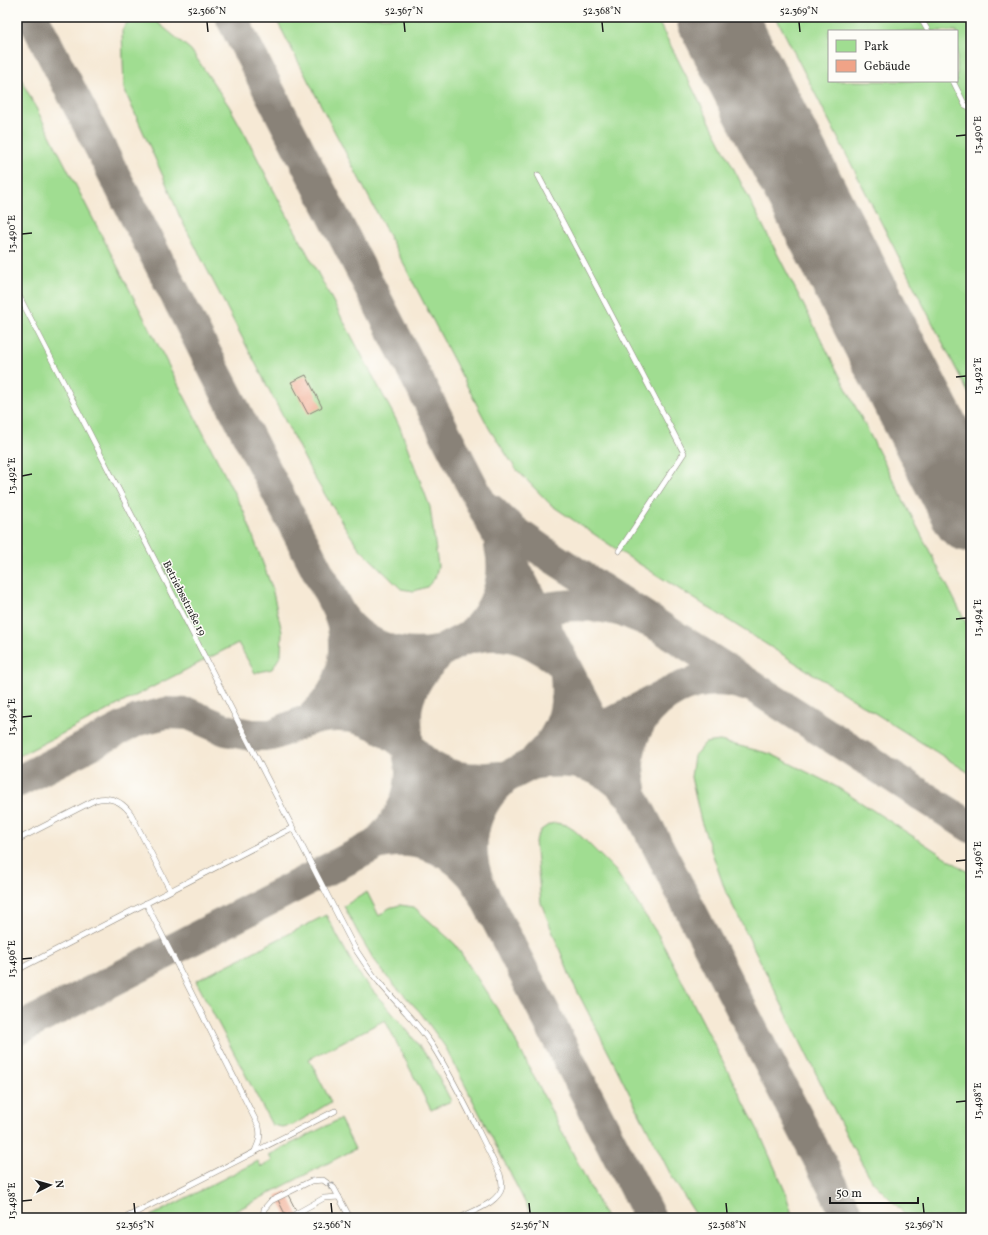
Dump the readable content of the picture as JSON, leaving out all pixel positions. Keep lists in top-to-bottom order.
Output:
{
  "streets": {
    "lane": ["Betriebsstraße 19"]
  },
  "legend": ["Park", "Gebäude"],
  "scale_bar": "50 m",
  "north": "right",
  "coordinates": [
    "52.366°N",
    "52.367°N",
    "52.368°N",
    "52.369°N",
    "13.490°E",
    "13.492°E",
    "13.494°E",
    "13.496°E",
    "13.498°E",
    "52.365°N"
  ]
}
